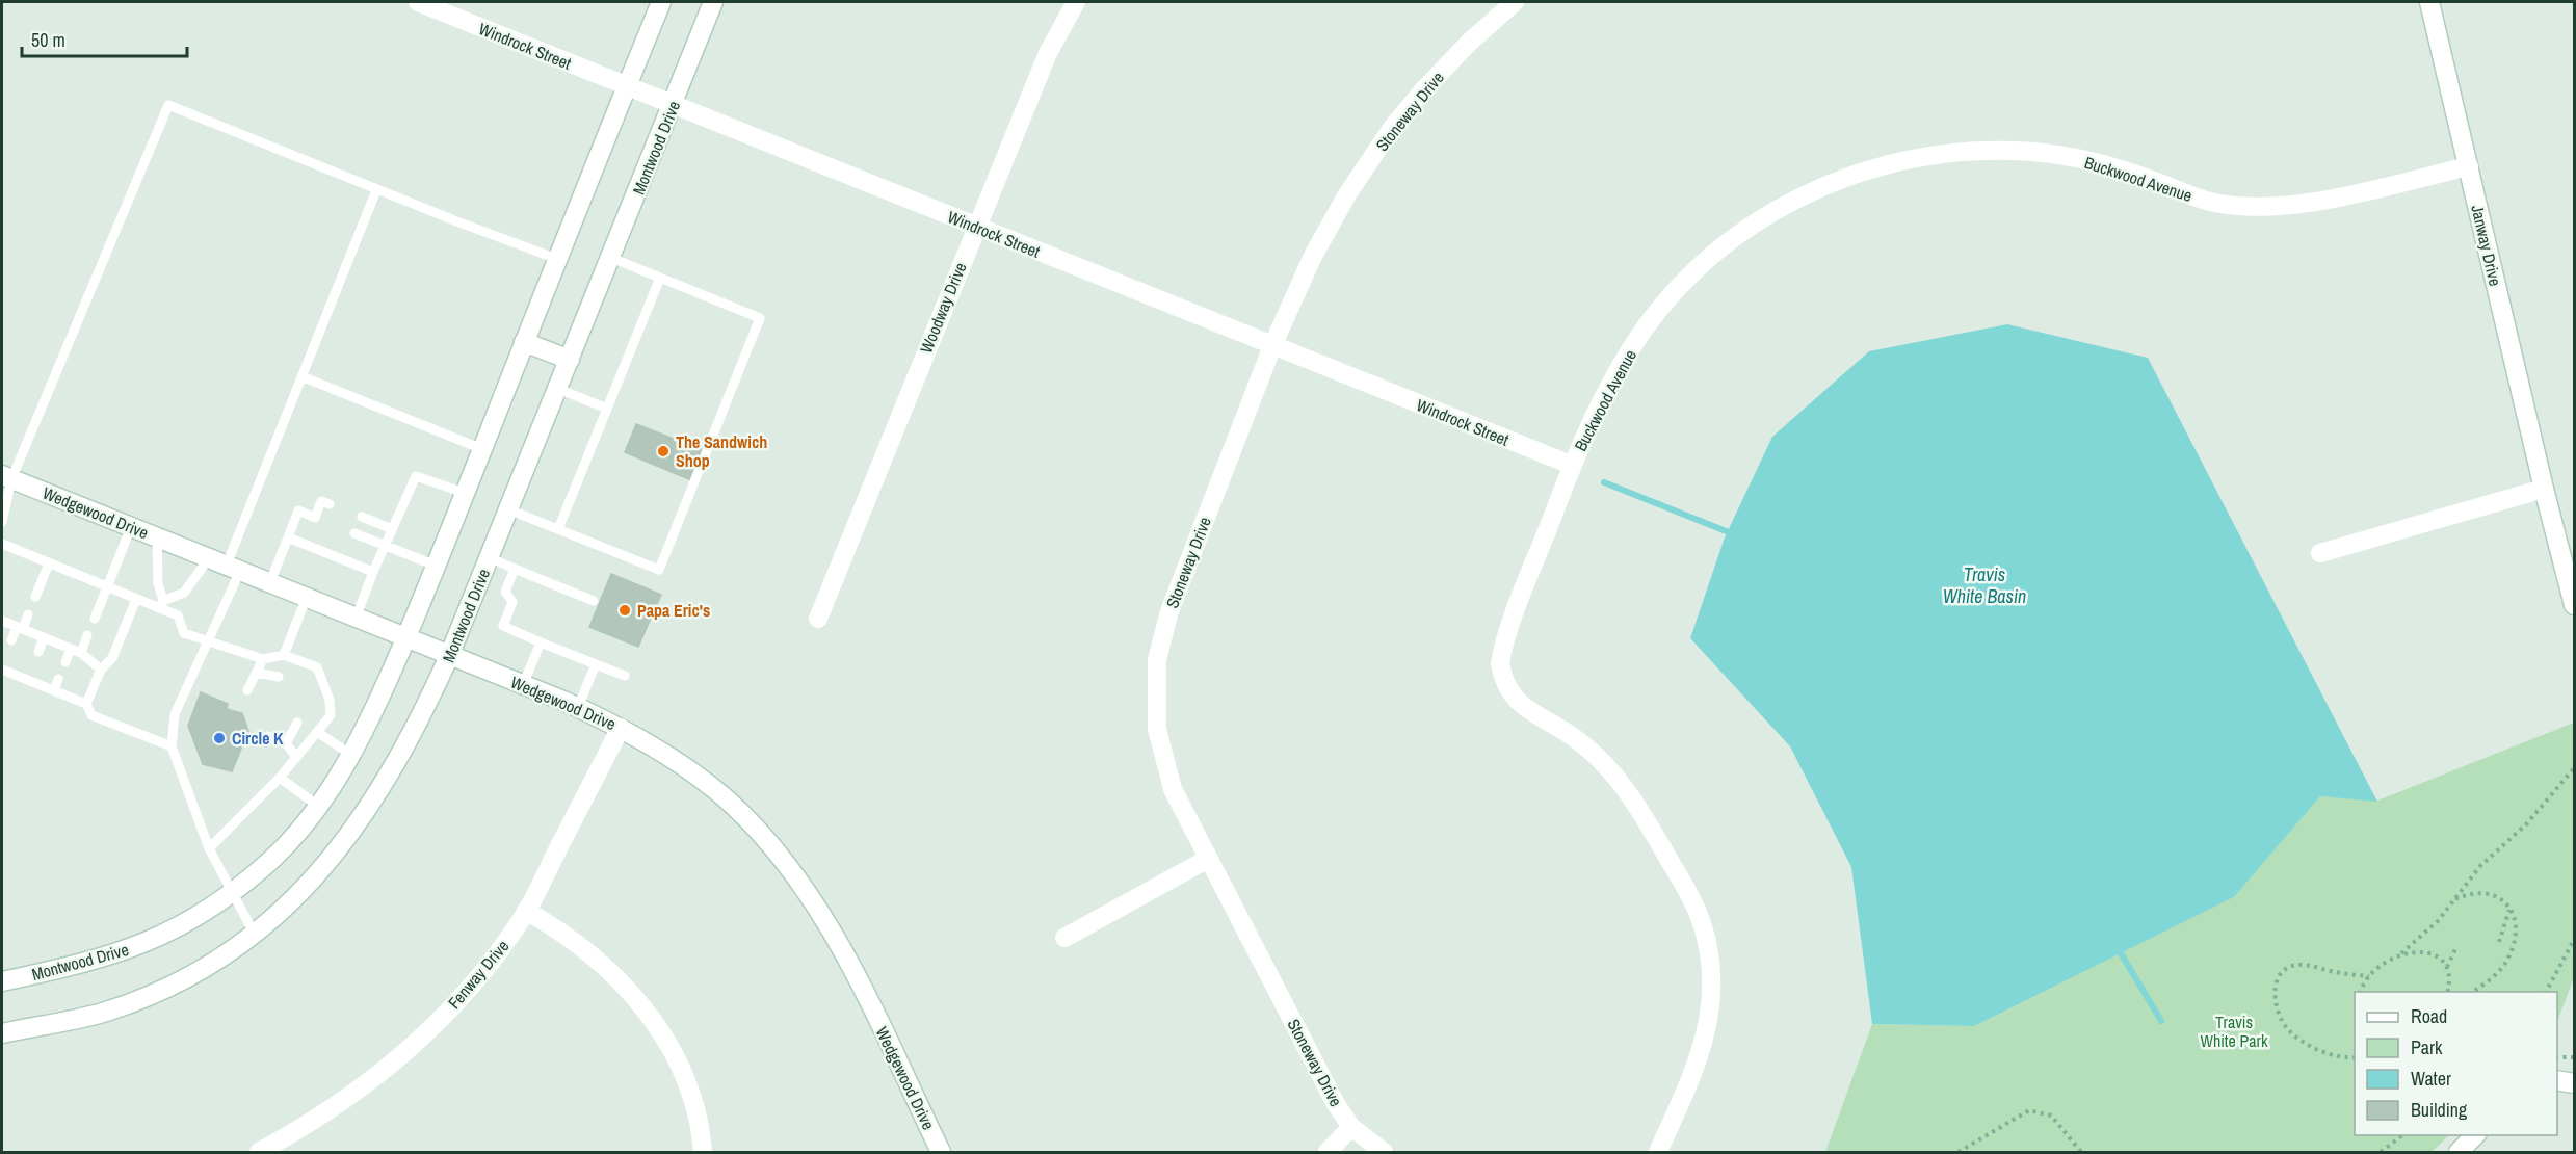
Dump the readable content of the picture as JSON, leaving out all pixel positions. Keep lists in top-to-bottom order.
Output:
{
  "streets": {
    "street": [
      "Windrock Street",
      "Stoneway Drive",
      "Montwood Drive",
      "Buckwood Avenue",
      "Janway Drive",
      "Woodway Drive",
      "Wedgewood Drive",
      "Fenway Drive"
    ]
  },
  "crossings": [
    ["Windrock Street", "Stoneway Drive"],
    ["Windrock Street", "Montwood Drive"],
    ["Windrock Street", "Buckwood Avenue"],
    ["Windrock Street", "Woodway Drive"],
    ["Montwood Drive", "Wedgewood Drive"],
    ["Buckwood Avenue", "Janway Drive"],
    ["Wedgewood Drive", "Fenway Drive"]
  ],
  "water": ["Travis White Basin"],
  "parks": ["Travis White Park"],
  "places": ["The Sandwich Shop", "Papa Eric's", "Circle K"],
  "legend": [
    "Road",
    "Park",
    "Water",
    "Building"
  ],
  "scale_bar": "50 m"
}
